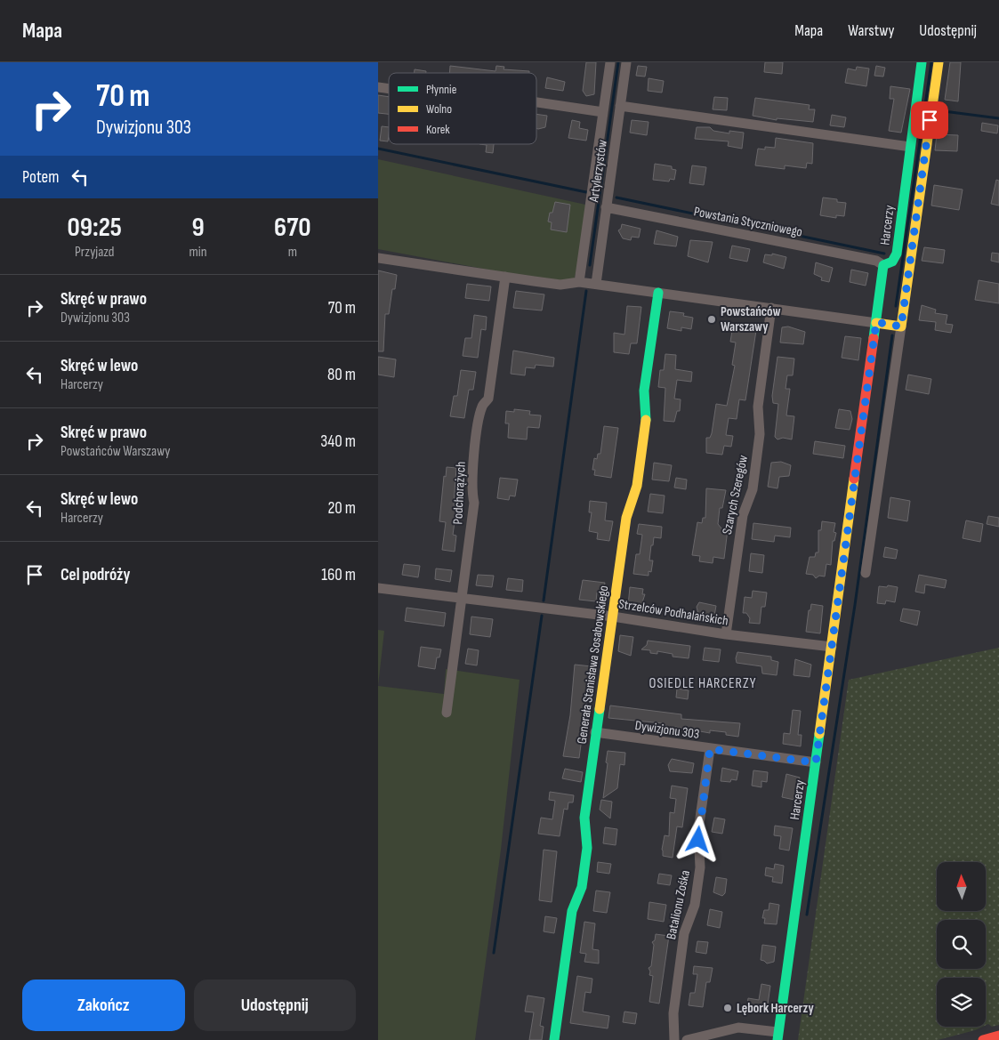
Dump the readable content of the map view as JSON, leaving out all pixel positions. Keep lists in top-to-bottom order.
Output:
{
  "streets": {
    "street": [
      "Artylerzystów",
      "Powstania Styczniowego",
      "Harcerzy",
      "Podchorążych",
      "Szarych Szeregów",
      "Strzelców Podhalańskich",
      "Generała Stanisława Sosabowskiego",
      "Dywizjonu 303",
      "Batalionu Zośka"
    ]
  },
  "crossings": [
    ["Artylerzystów", "Powstania Styczniowego"],
    ["Powstania Styczniowego", "Harcerzy"],
    ["Harcerzy", "Strzelców Podhalańskich"],
    ["Harcerzy", "Dywizjonu 303"],
    ["Podchorążych", "Strzelców Podhalańskich"],
    ["Szarych Szeregów", "Strzelców Podhalańskich"],
    ["Strzelców Podhalańskich", "Generała Stanisława Sosabowskiego"],
    ["Generała Stanisława Sosabowskiego", "Dywizjonu 303"],
    ["Dywizjonu 303", "Batalionu Zośka"]
  ],
  "districts": ["OSIEDLE HARCERZY"],
  "places": ["Powstańców Warszawy", "Lębork Harcerzy"],
  "legend": ["Płynnie", "Wolno", "Korek"],
  "north": "top",
  "page": {
    "header": "Mapa",
    "nav": ["Mapa", "Warstwy", "Udostępnij"],
    "turn": ["70 m", "Dywizjonu 303"],
    "then": "Potem",
    "eta": [
      "09:25",
      "Przyjazd",
      "9",
      "min",
      "670",
      "m"
    ],
    "list": [
      {
        "name": "Skręć w prawo",
        "note": "Dywizjonu 303",
        "value": "70 m"
      },
      {
        "name": "Skręć w lewo",
        "note": "Harcerzy",
        "value": "80 m"
      },
      {
        "name": "Skręć w prawo",
        "note": "Powstańców Warszawy",
        "value": "340 m"
      },
      {
        "name": "Skręć w lewo",
        "note": "Harcerzy",
        "value": "20 m"
      },
      {
        "name": "Cel podróży",
        "value": "160 m"
      }
    ],
    "buttons": ["Zakończ", "Udostępnij"]
  }
}
